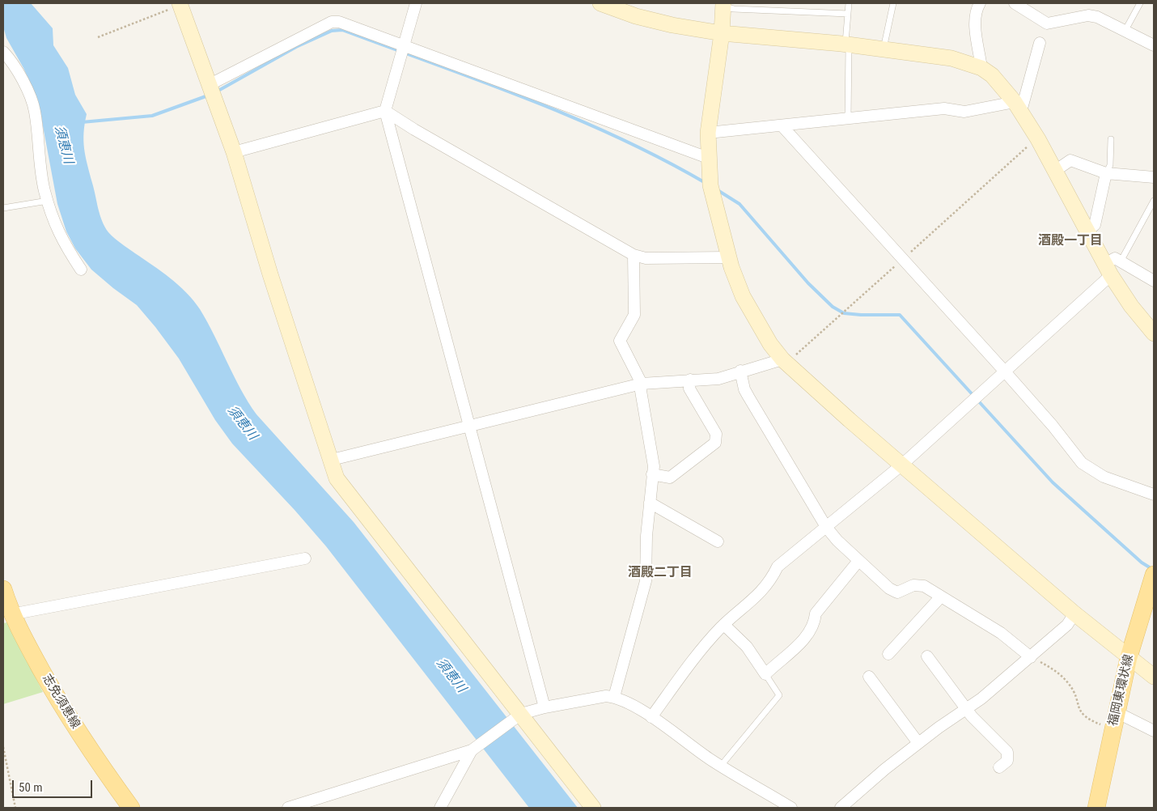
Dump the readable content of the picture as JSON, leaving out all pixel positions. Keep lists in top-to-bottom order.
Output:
{
  "streets": {
    "main road": ["福岡東環状線", "志免須恵線"]
  },
  "districts": ["酒殿一丁目", "酒殿二丁目"],
  "water": ["須恵川"],
  "scale_bar": "50 m"
}
